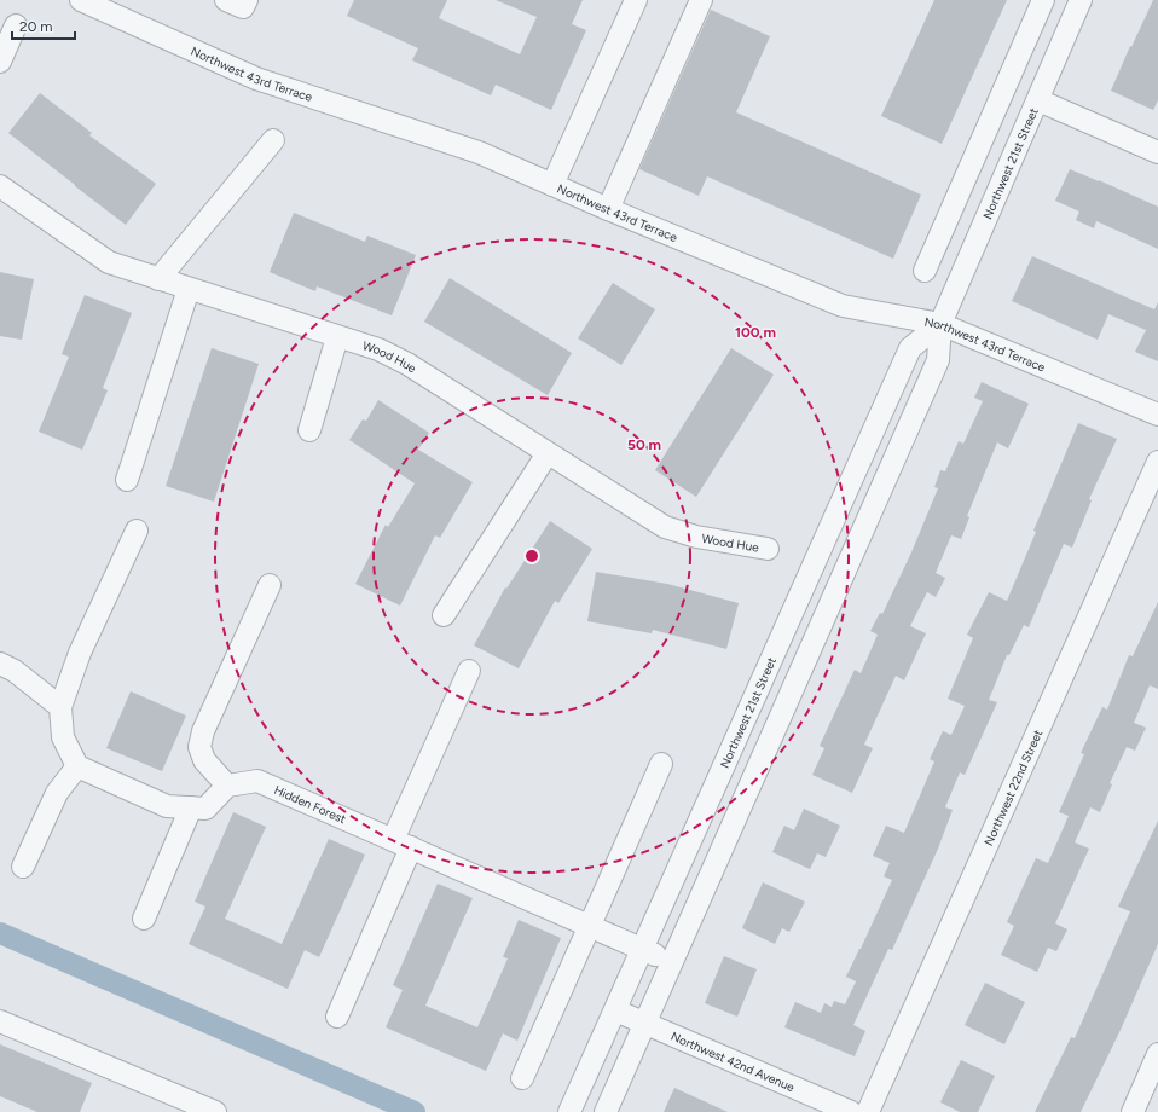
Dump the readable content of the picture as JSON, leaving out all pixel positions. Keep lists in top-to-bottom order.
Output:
{
  "streets": {
    "street": [
      "Northwest 43rd Terrace",
      "Northwest 21st Street",
      "Wood Hue",
      "Northwest 22nd Street",
      "Hidden Forest",
      "Northwest 42nd Avenue"
    ]
  },
  "crossings": [
    ["Northwest 43rd Terrace", "Northwest 21st Street"],
    ["Northwest 21st Street", "Hidden Forest"],
    ["Northwest 21st Street", "Northwest 42nd Avenue"]
  ],
  "scale_bar": "20 m",
  "rings": ["100 m", "50 m"]
}
